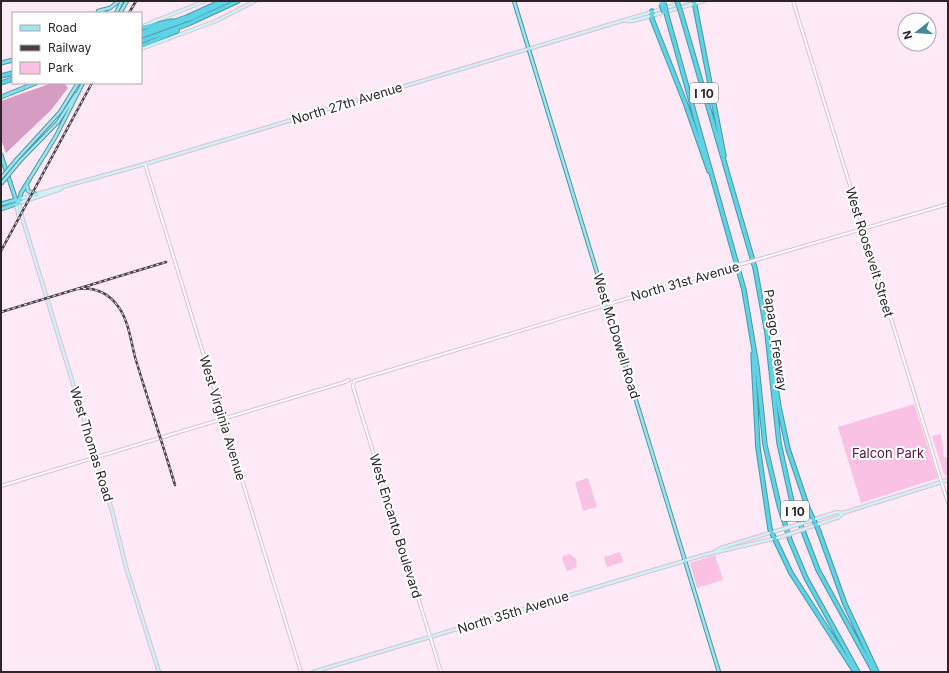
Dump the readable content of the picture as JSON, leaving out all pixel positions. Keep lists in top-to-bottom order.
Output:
{
  "streets": {
    "highway": [
      "I 10",
      "North 27th Avenue",
      "Papago Freeway",
      "West Thomas Road"
    ],
    "main road": ["West McDowell Road", "North 35th Avenue"],
    "street": [
      "West Roosevelt Street",
      "North 31st Avenue",
      "West Virginia Avenue",
      "West Encanto Boulevard"
    ]
  },
  "crossings": [
    ["North 27th Avenue", "West McDowell Road"],
    ["North 27th Avenue", "West Virginia Avenue"],
    ["North 27th Avenue", "West Thomas Road"],
    ["West Roosevelt Street", "North 31st Avenue"],
    ["West Roosevelt Street", "North 35th Avenue"],
    ["North 31st Avenue", "West McDowell Road"],
    ["North 31st Avenue", "West Encanto Boulevard"],
    ["West McDowell Road", "North 35th Avenue"],
    ["West Encanto Boulevard", "North 35th Avenue"]
  ],
  "parks": ["Falcon Park"],
  "legend": ["Road", "Railway", "Park"],
  "north": "left"
}
